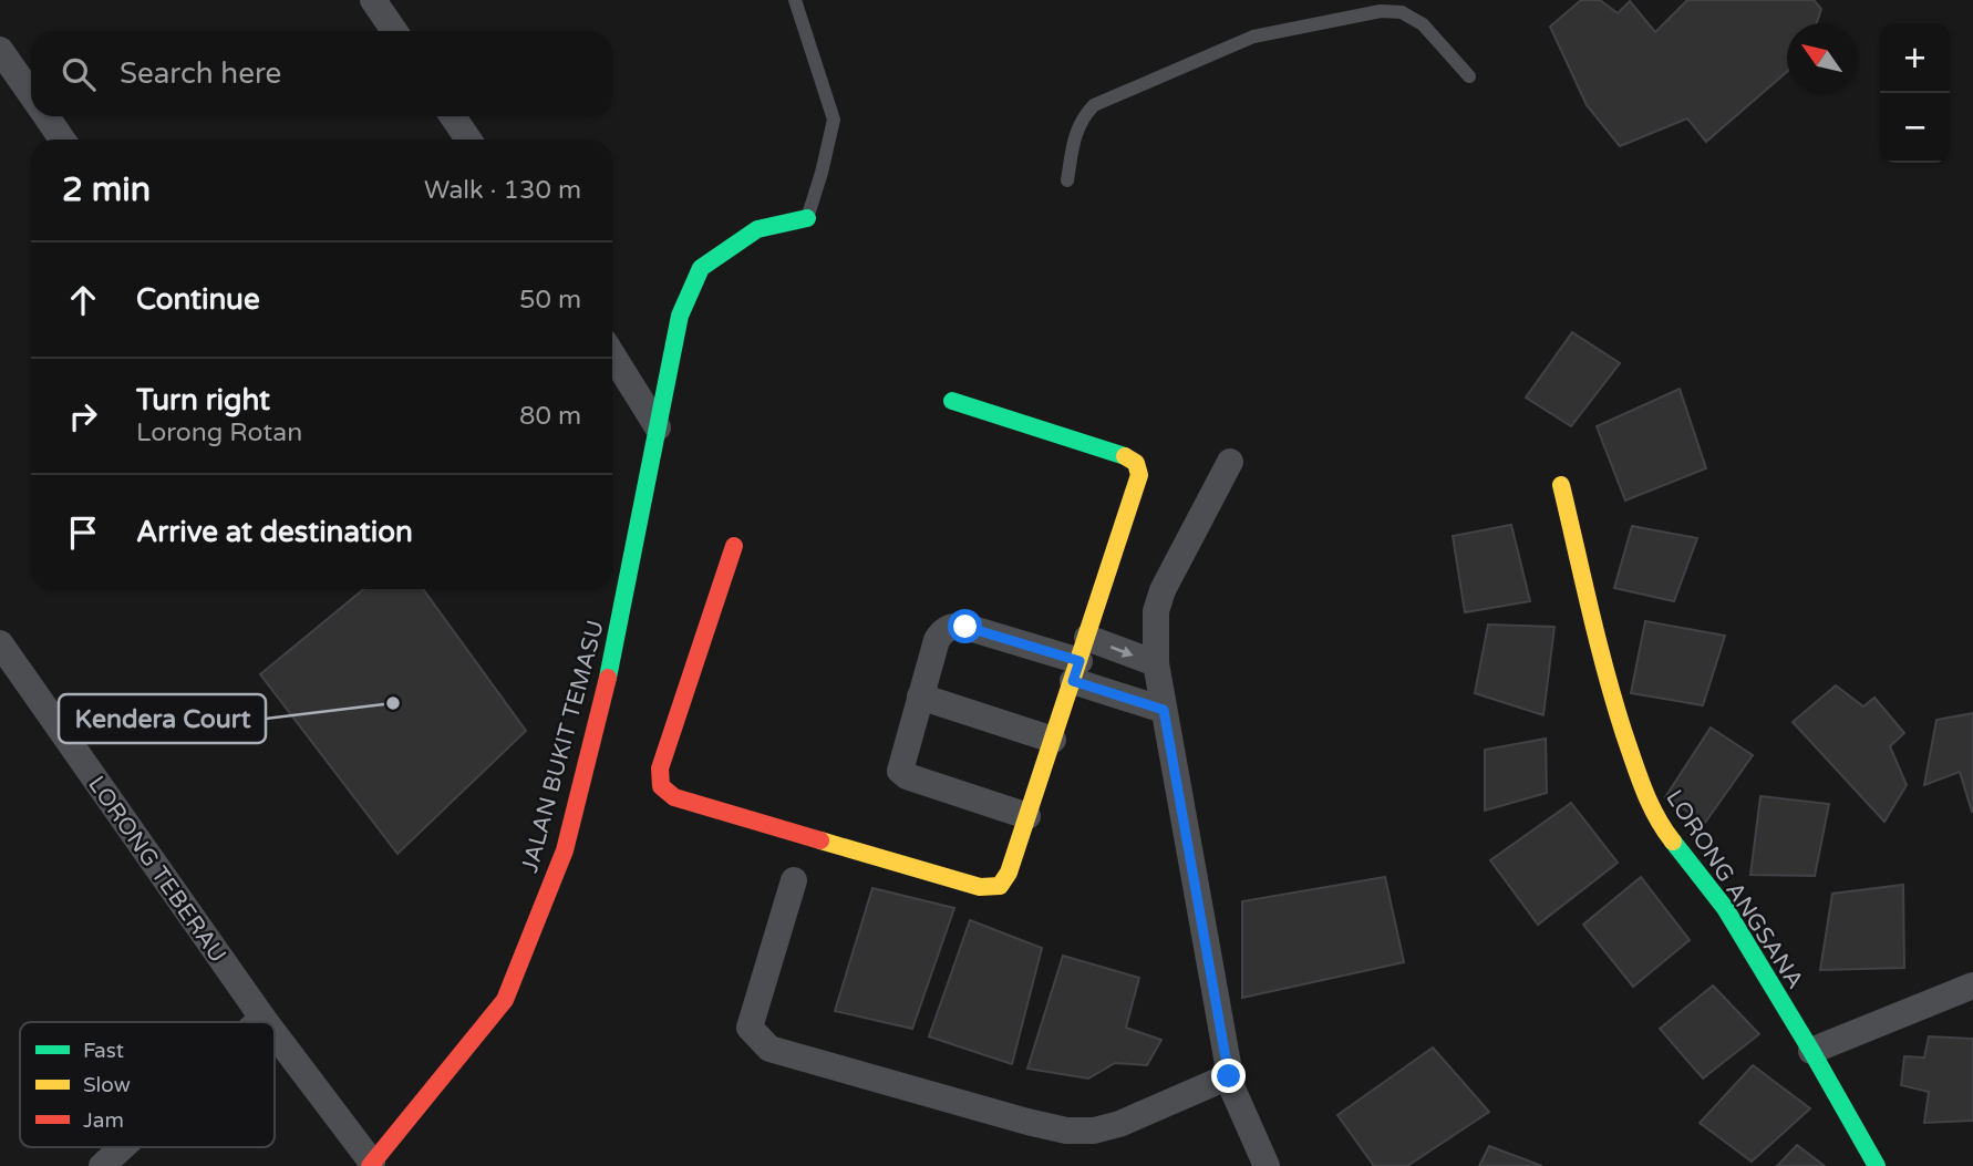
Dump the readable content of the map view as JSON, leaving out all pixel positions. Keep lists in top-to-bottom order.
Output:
{
  "streets": {
    "street": ["JALAN BUKIT TEMASU", "LORONG TEBERAU", "LORONG ANGSANA"]
  },
  "crossings": [
    ["JALAN BUKIT TEMASU", "LORONG TEBERAU"]
  ],
  "places": ["Kendera Court"],
  "legend": ["Fast", "Slow", "Jam"],
  "north": "top left",
  "page": {
    "map_buttons": ["+", "−"],
    "search": "Search here",
    "heading": ["2 min", "Walk · 130 m"],
    "list": [
      ["Continue", "50 m"],
      ["Turn right", "Lorong Rotan", "80 m"],
      "Arrive at destination"
    ]
  }
}
